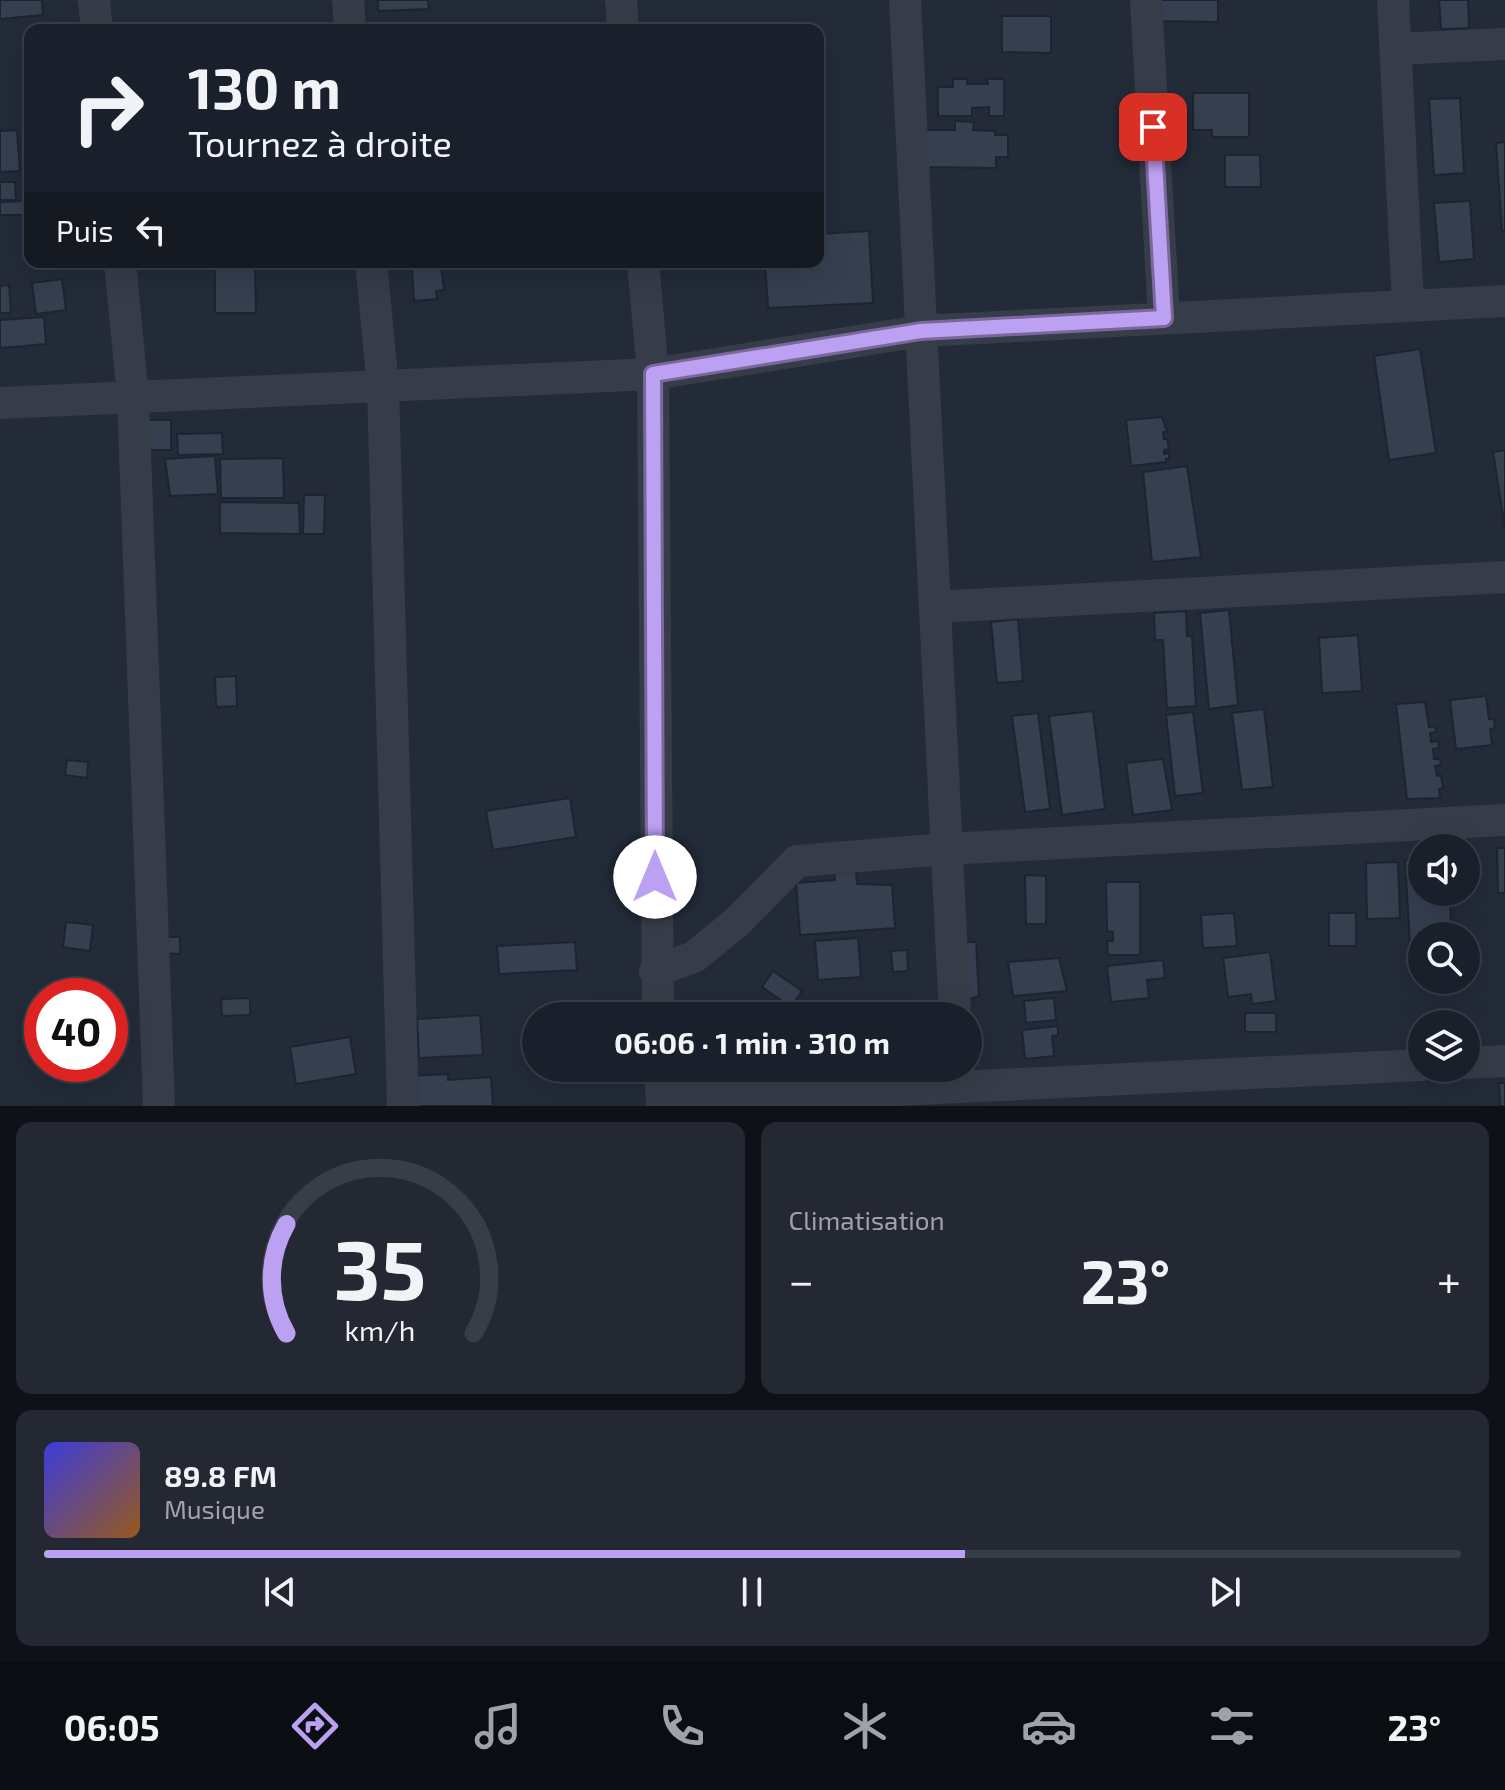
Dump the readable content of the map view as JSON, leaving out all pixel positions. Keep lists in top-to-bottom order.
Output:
{
  "page": {
    "turn": ["130 m", "Tournez à droite"],
    "then": "Puis",
    "limit": "40",
    "trip": "06:06 · 1 min · 310 m",
    "tile": "Climatisation",
    "heat": ["−", "23°", "+"],
    "song": ["89.8 FM", "Musique"],
    "tabs": ["06:05", "23°"],
    "gauge": ["35", "km/h"]
  }
}
